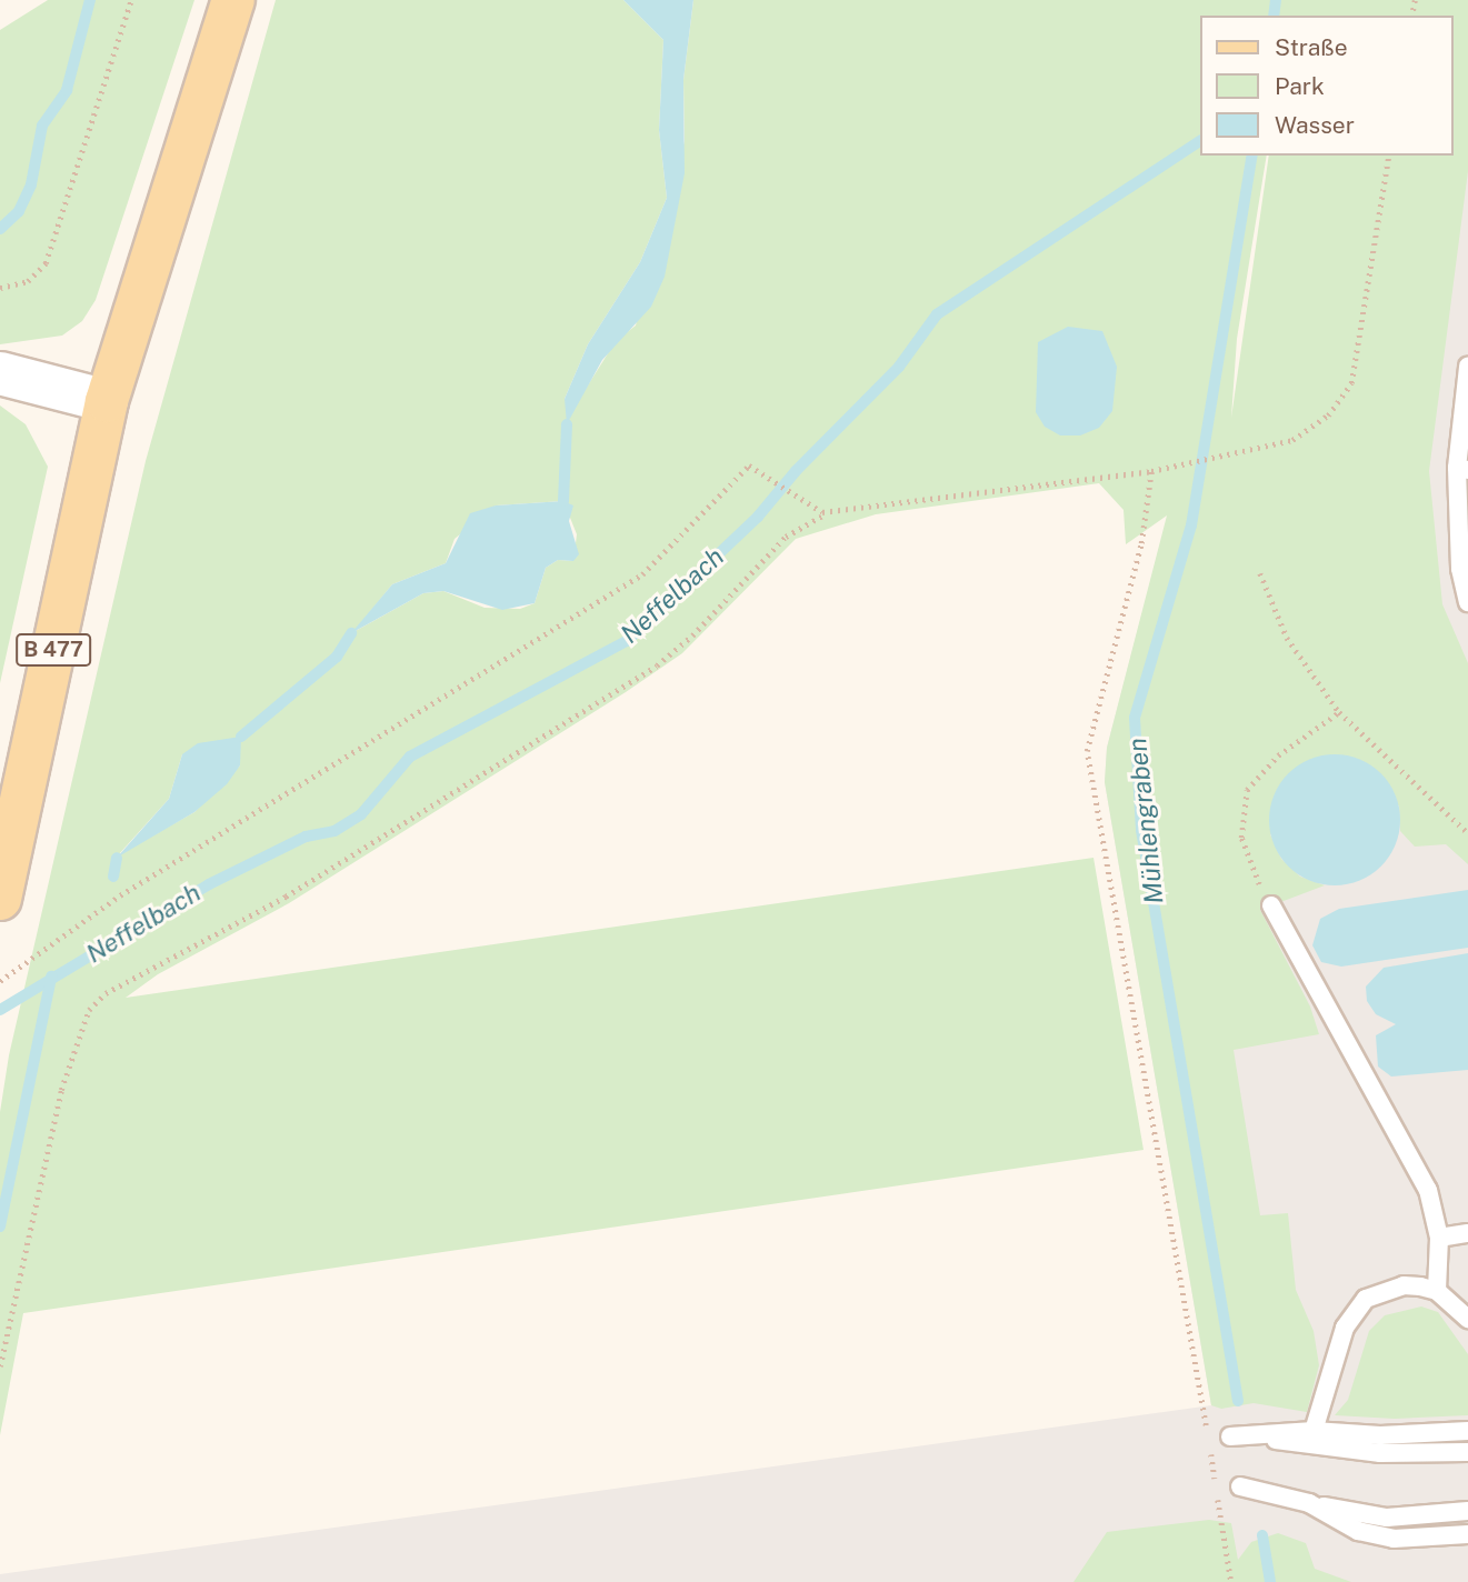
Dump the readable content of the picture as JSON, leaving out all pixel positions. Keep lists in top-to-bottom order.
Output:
{
  "streets": {
    "main road": ["B 477"]
  },
  "water": ["Neffelbach", "Mühlengraben"],
  "legend": ["Straße", "Park", "Wasser"]
}
